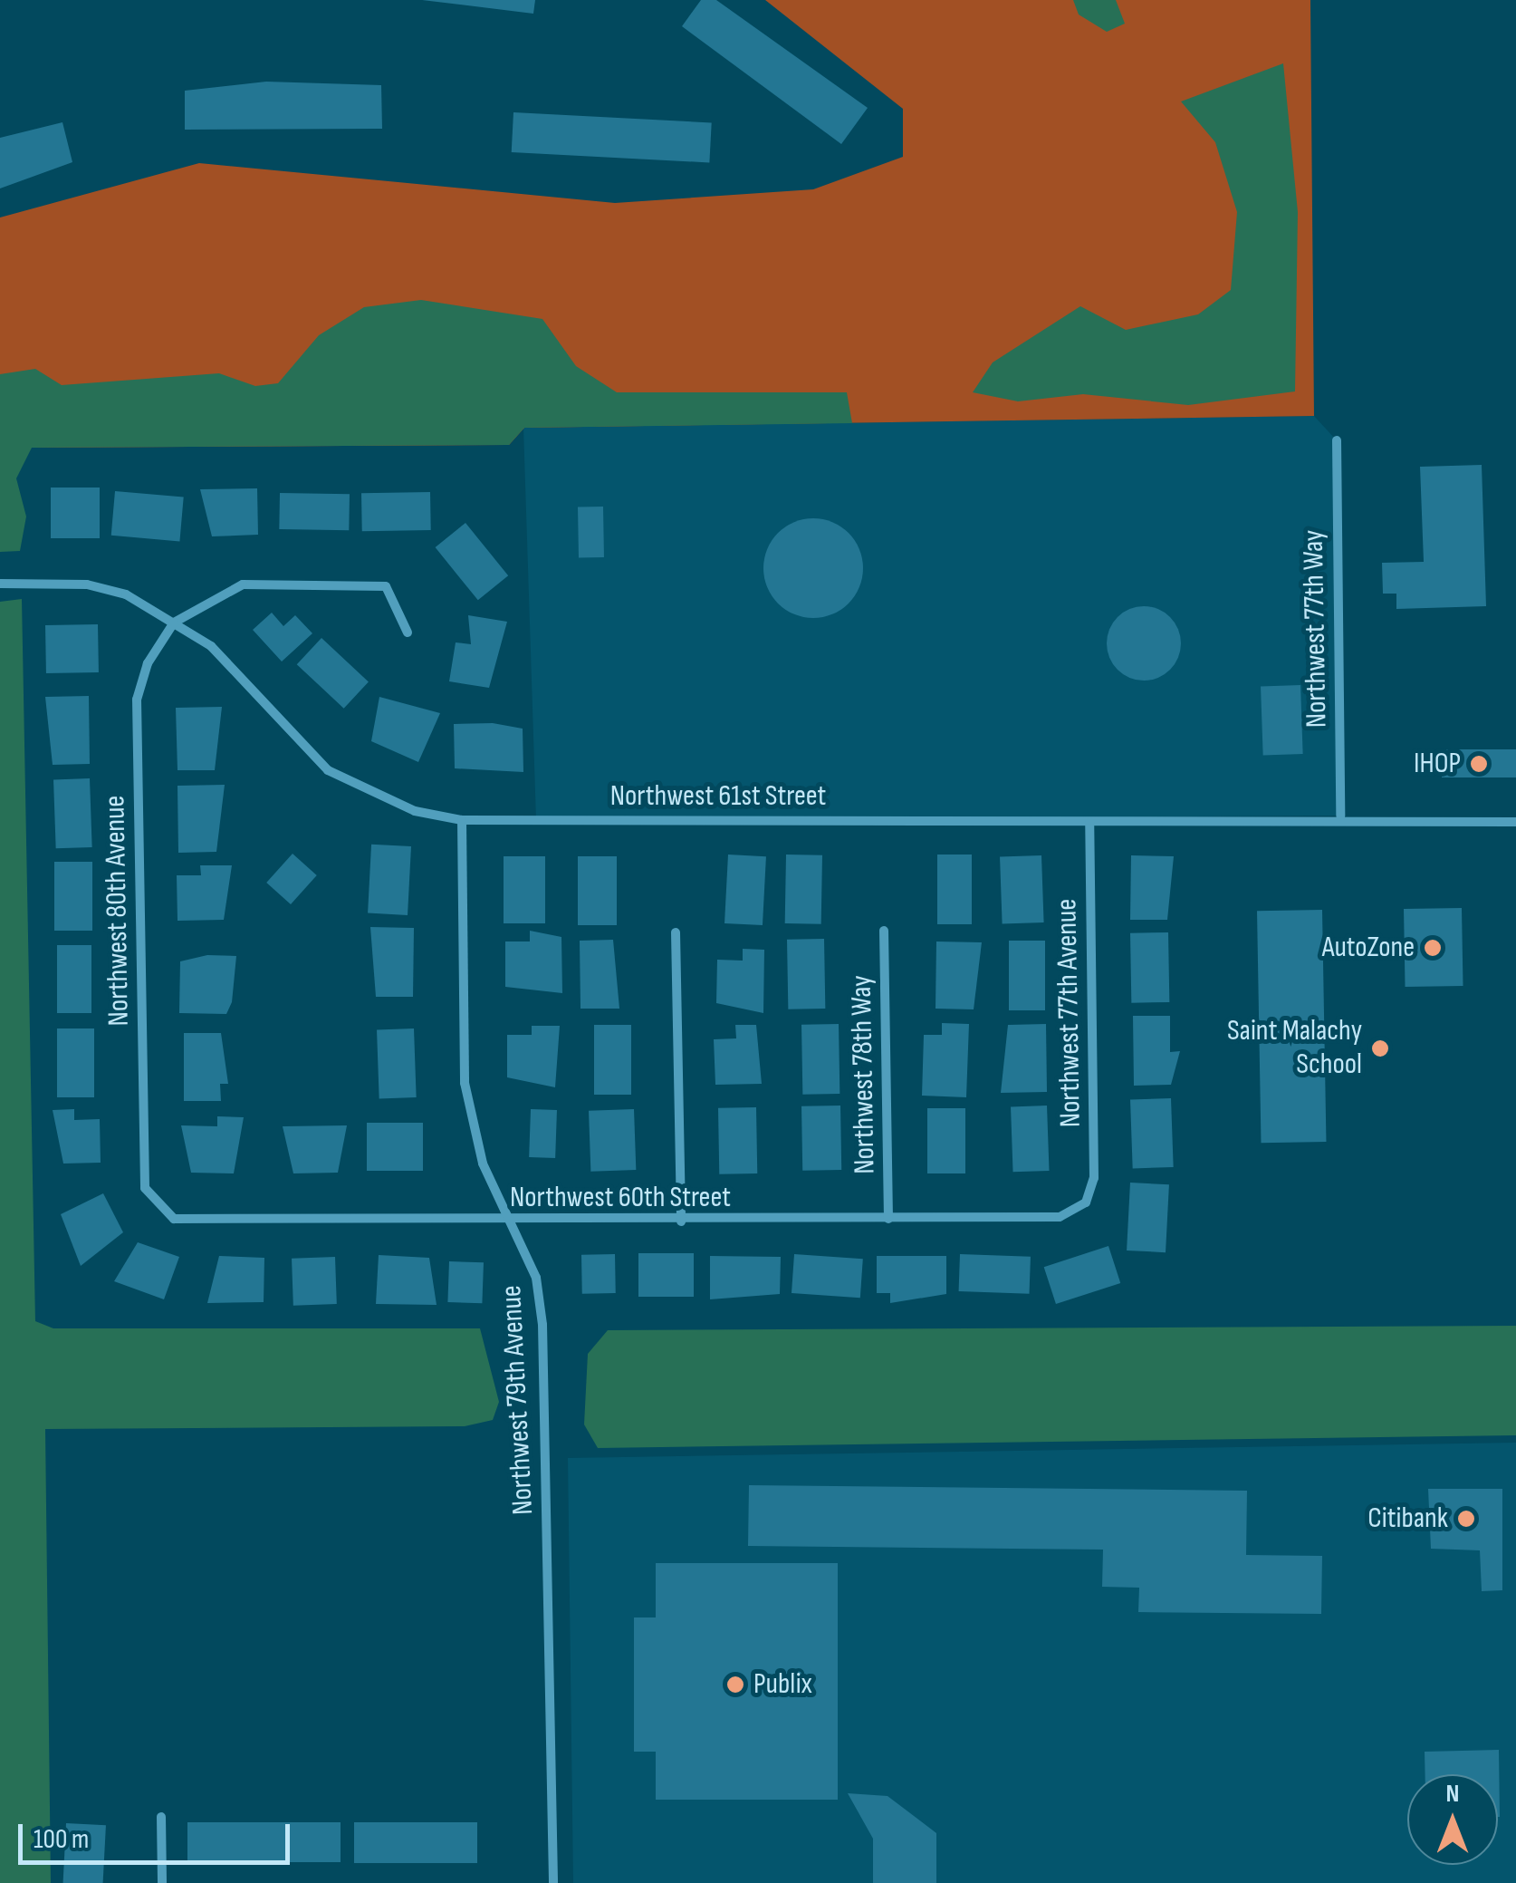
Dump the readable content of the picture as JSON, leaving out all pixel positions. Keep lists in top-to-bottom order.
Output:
{
  "streets": {
    "street": [
      "Northwest 77th Way",
      "Northwest 61st Street",
      "Northwest 80th Avenue",
      "Northwest 77th Avenue",
      "Northwest 78th Way",
      "Northwest 60th Street",
      "Northwest 79th Avenue"
    ]
  },
  "crossings": [
    ["Northwest 77th Way", "Northwest 61st Street"],
    ["Northwest 61st Street", "Northwest 80th Avenue"],
    ["Northwest 61st Street", "Northwest 77th Avenue"],
    ["Northwest 61st Street", "Northwest 79th Avenue"],
    ["Northwest 80th Avenue", "Northwest 60th Street"],
    ["Northwest 77th Avenue", "Northwest 60th Street"],
    ["Northwest 78th Way", "Northwest 60th Street"],
    ["Northwest 60th Street", "Northwest 79th Avenue"]
  ],
  "places": [
    "IHOP",
    "AutoZone",
    "Saint Malachy School",
    "Citibank",
    "Publix"
  ],
  "scale_bar": "100 m",
  "north": "top"
}
